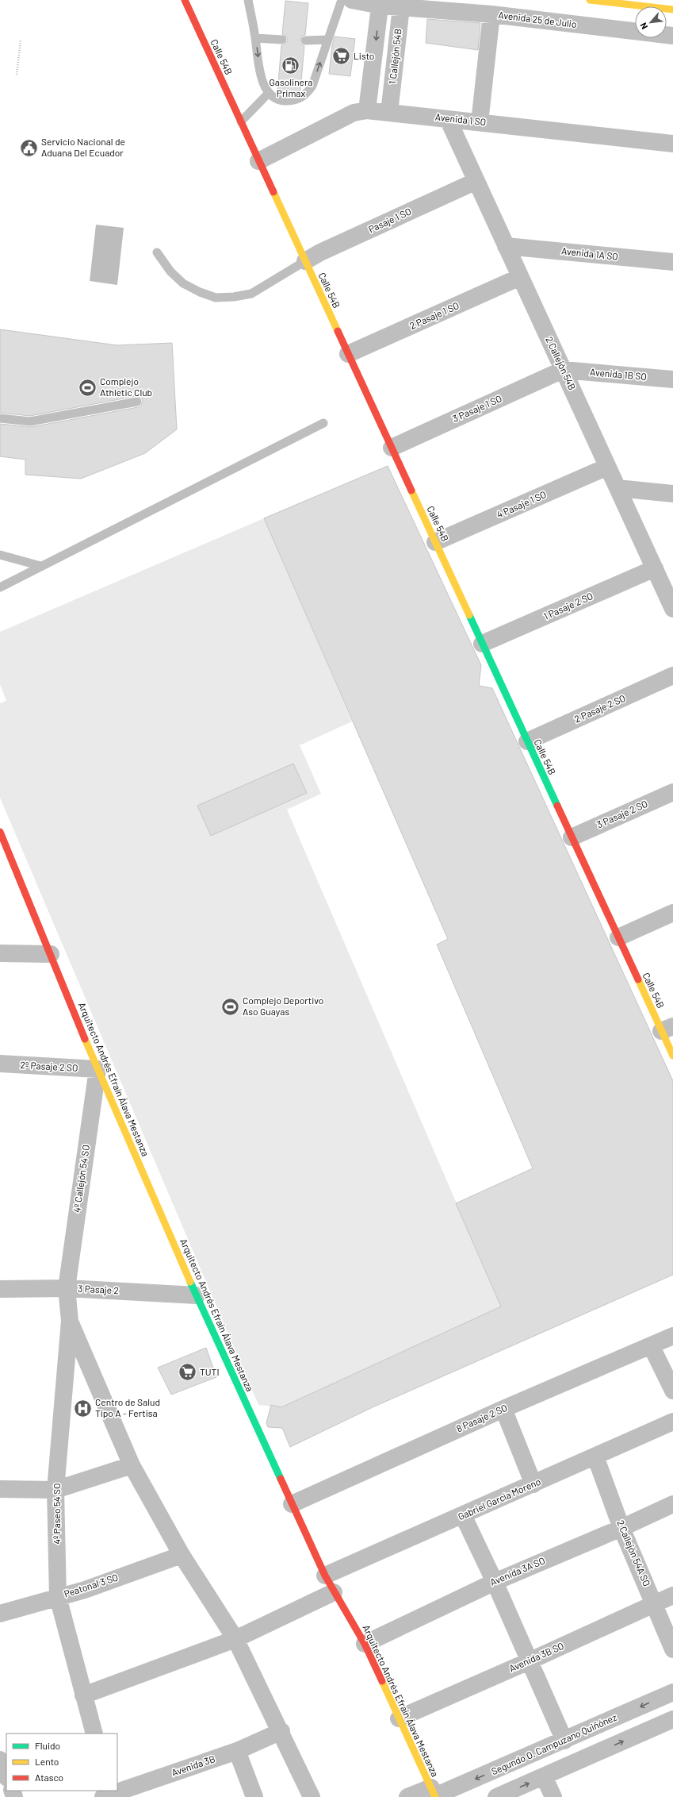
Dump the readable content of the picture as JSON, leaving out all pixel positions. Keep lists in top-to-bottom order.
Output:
{
  "streets": {
    "street": [
      "Avenida 25 de Julio",
      "1 Callejón 54B",
      "Calle 54B",
      "Avenida 1 SO",
      "Pasaje 1 SO",
      "Avenida 1A SO",
      "2 Pasaje 1 SO",
      "2 Callejón 54B",
      "Avenida 1B SO",
      "3 Pasaje 1 SO",
      "4 Pasaje 1 SO",
      "1 Pasaje 2 SO",
      "2 Pasaje 2 SO",
      "3 Pasaje 2 SO",
      "2º Pasaje 2 SO",
      "Arquitecto Andrés Efraín Álava Mestanza",
      "4º Callejón 54 SO",
      "3 Pasaje 2",
      "8 Pasaje 2 SO",
      "Gabriel García Moreno",
      "4º Paseo 54 SO",
      "2 Callejón 54A SO",
      "Avenida 3A SO",
      "Peatonal 3 SO",
      "Avenida 3B SO",
      "Segundo O. Campuzano Quiñónez",
      "Avenida 3B"
    ]
  },
  "crossings": [
    ["Avenida 25 de Julio", "1 Callejón 54B"],
    ["1 Callejón 54B", "Avenida 1 SO"],
    ["Calle 54B", "Avenida 1 SO"],
    ["Calle 54B", "Pasaje 1 SO"],
    ["Calle 54B", "2 Pasaje 1 SO"],
    ["Calle 54B", "3 Pasaje 1 SO"],
    ["Calle 54B", "4 Pasaje 1 SO"],
    ["Calle 54B", "1 Pasaje 2 SO"],
    ["Calle 54B", "2 Pasaje 2 SO"],
    ["Calle 54B", "3 Pasaje 2 SO"],
    ["Avenida 1 SO", "2 Callejón 54B"],
    ["Pasaje 1 SO", "2 Callejón 54B"],
    ["Avenida 1A SO", "2 Callejón 54B"],
    ["2 Pasaje 1 SO", "2 Callejón 54B"],
    ["2 Callejón 54B", "Avenida 1B SO"],
    ["2 Callejón 54B", "3 Pasaje 1 SO"],
    ["2 Callejón 54B", "4 Pasaje 1 SO"],
    ["2 Callejón 54B", "1 Pasaje 2 SO"],
    ["Avenida 1B SO", "3 Pasaje 1 SO"],
    ["2º Pasaje 2 SO", "Arquitecto Andrés Efraín Álava Mestanza"],
    ["2º Pasaje 2 SO", "4º Callejón 54 SO"],
    ["Arquitecto Andrés Efraín Álava Mestanza", "4º Callejón 54 SO"],
    ["Arquitecto Andrés Efraín Álava Mestanza", "3 Pasaje 2"],
    ["Arquitecto Andrés Efraín Álava Mestanza", "8 Pasaje 2 SO"],
    ["Arquitecto Andrés Efraín Álava Mestanza", "Gabriel García Moreno"],
    ["Arquitecto Andrés Efraín Álava Mestanza", "Avenida 3A SO"],
    ["Arquitecto Andrés Efraín Álava Mestanza", "Avenida 3B SO"],
    ["Arquitecto Andrés Efraín Álava Mestanza", "Segundo O. Campuzano Quiñónez"],
    ["4º Callejón 54 SO", "3 Pasaje 2"],
    ["4º Callejón 54 SO", "4º Paseo 54 SO"],
    ["3 Pasaje 2", "4º Paseo 54 SO"],
    ["Gabriel García Moreno", "2 Callejón 54A SO"],
    ["4º Paseo 54 SO", "Peatonal 3 SO"],
    ["2 Callejón 54A SO", "Avenida 3A SO"],
    ["2 Callejón 54A SO", "Avenida 3B SO"]
  ],
  "places": {
    "supermarket": ["Listo", "TUTI"],
    "fuel station": ["Gasolinera Primax"],
    "public building": ["Servicio Nacional de Aduana Del Ecuador"],
    "sports": ["Complejo Athletic Club", "Complejo Deportivo Aso Guayas"],
    "hospital": ["Centro de Salud Tipo A - Fertisa"]
  },
  "legend": ["Fluido", "Lento", "Atasco"],
  "north": "bottom left"
}
